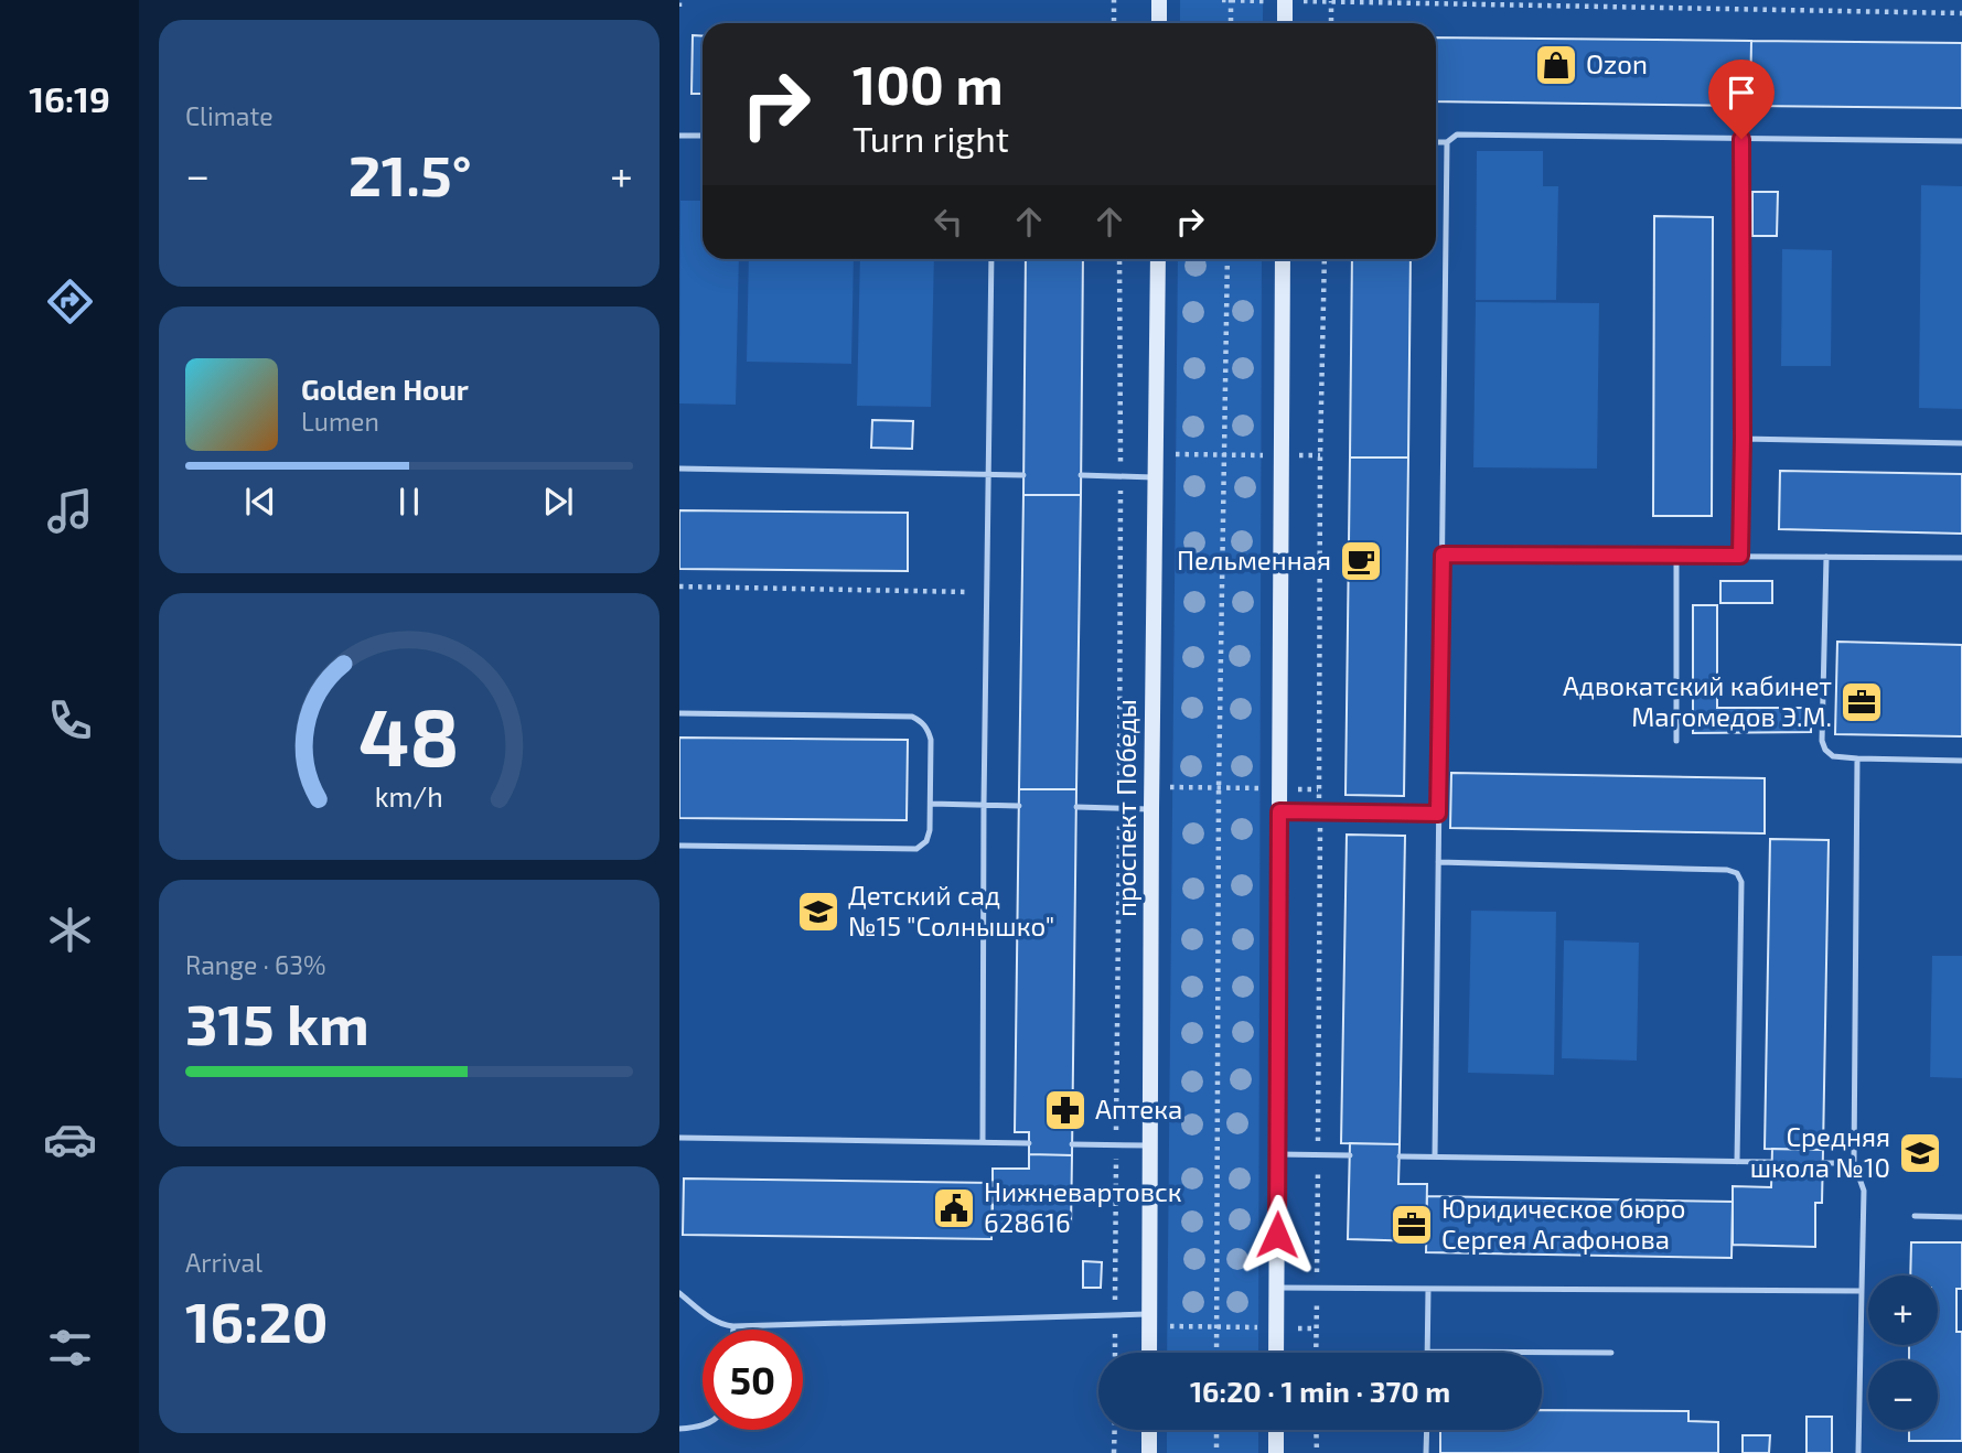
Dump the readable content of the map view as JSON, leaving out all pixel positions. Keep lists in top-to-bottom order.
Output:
{
  "streets": {
    "main road": ["проспект Победы"]
  },
  "places": {
    "shop": ["Ozon"],
    "cafe": ["Пельменная"],
    "office": ["Адвокатский кабинет Магомедов Э.М.", "Юридическое бюро Сергея Агафонова"],
    "school or university": ["Детский сад №15 \"Солнышко\"", "Средняя школа №10"],
    "pharmacy": ["Аптека"],
    "public building": ["Нижневартовск 628616"]
  },
  "page": {
    "tabs": "16:19",
    "tile": [
      "Climate",
      ["Range · 63%", "315 km"],
      ["Arrival", "16:20"]
    ],
    "turn": ["100 m", "Turn right"],
    "heat": ["−", "21.5°", "+"],
    "song": ["Golden Hour", "Lumen"],
    "map_buttons": ["+", "−"],
    "limit": "50",
    "trip": "16:20 · 1 min · 370 m",
    "gauge": ["48", "km/h"]
  }
}
